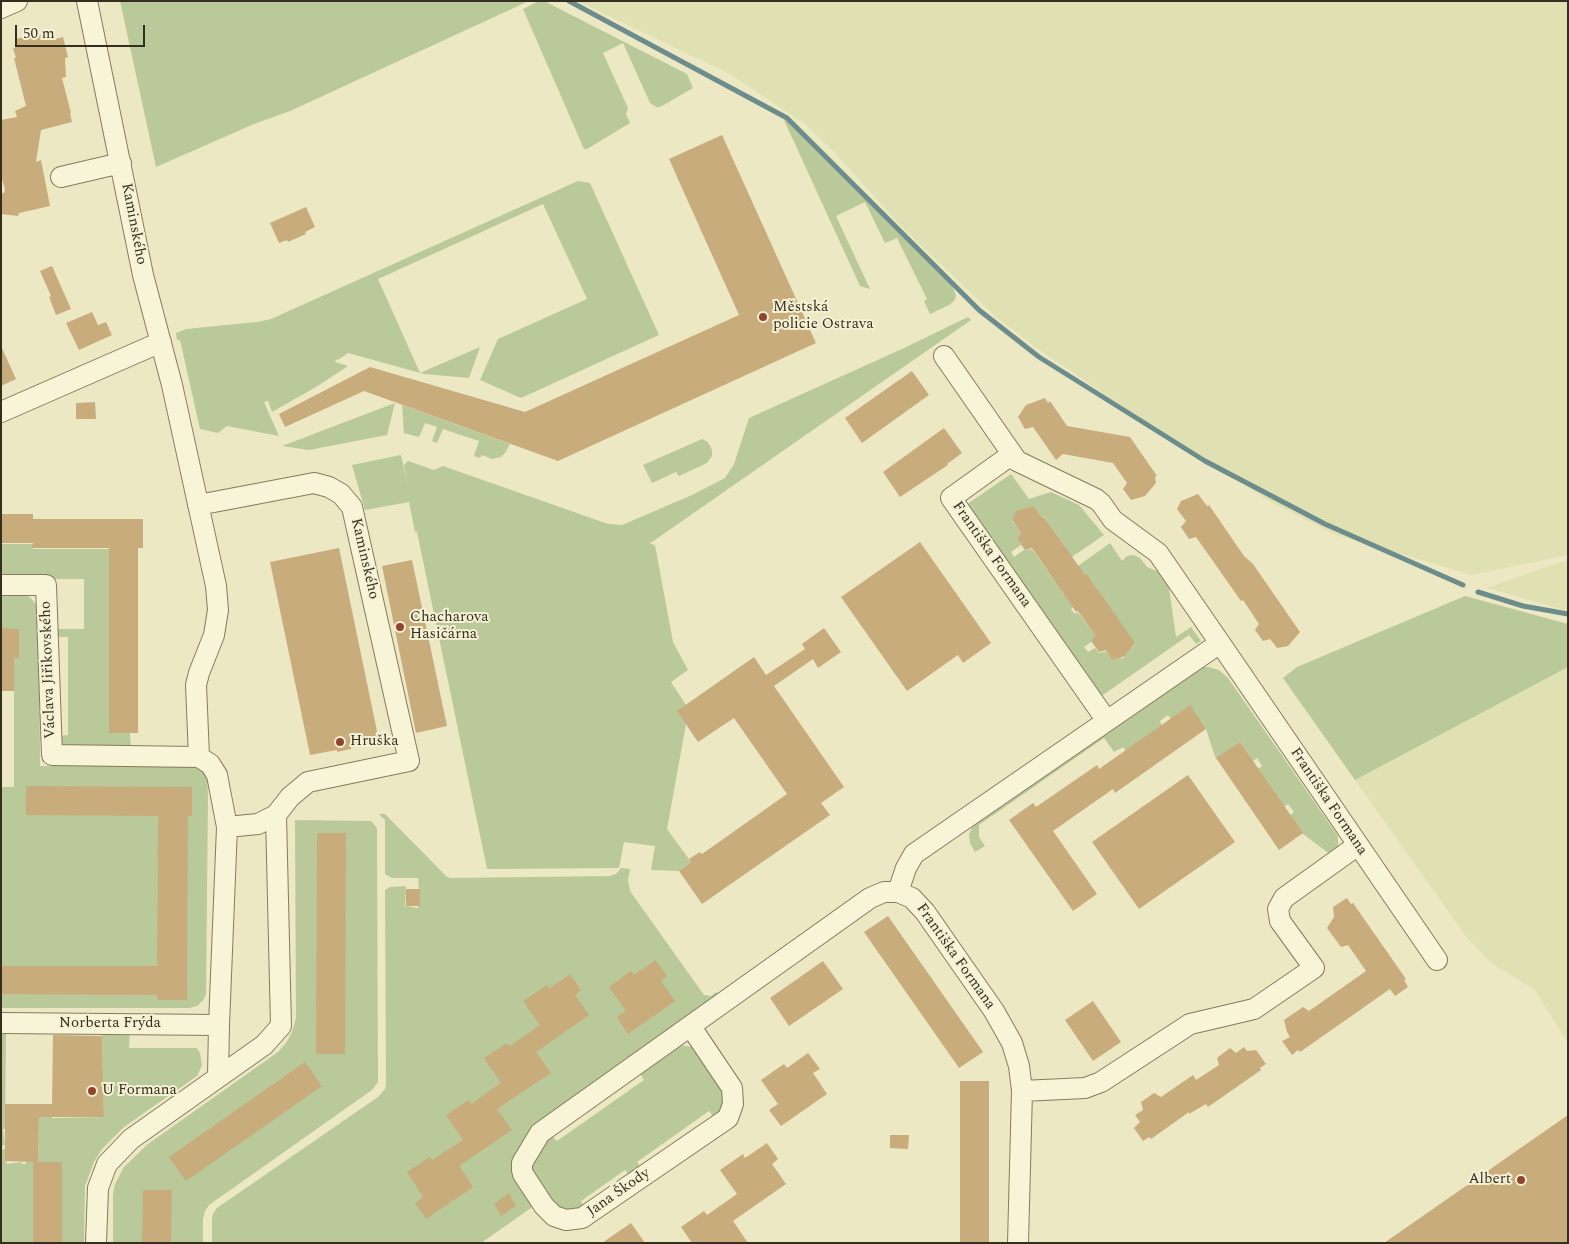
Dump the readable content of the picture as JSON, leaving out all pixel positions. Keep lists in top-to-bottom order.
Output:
{
  "streets": {
    "street": [
      "Kaminského",
      "Františka Formana",
      "Václava Jiřikovského",
      "Norberta Frýda",
      "Jana Škody"
    ]
  },
  "crossings": [
    ["Františka Formana", "Jana Škody"]
  ],
  "places": [
    "Městská policie Ostrava",
    "Chacharova Hasičárna",
    "Hruška",
    "U Formana",
    "Albert"
  ],
  "scale_bar": "50 m"
}
